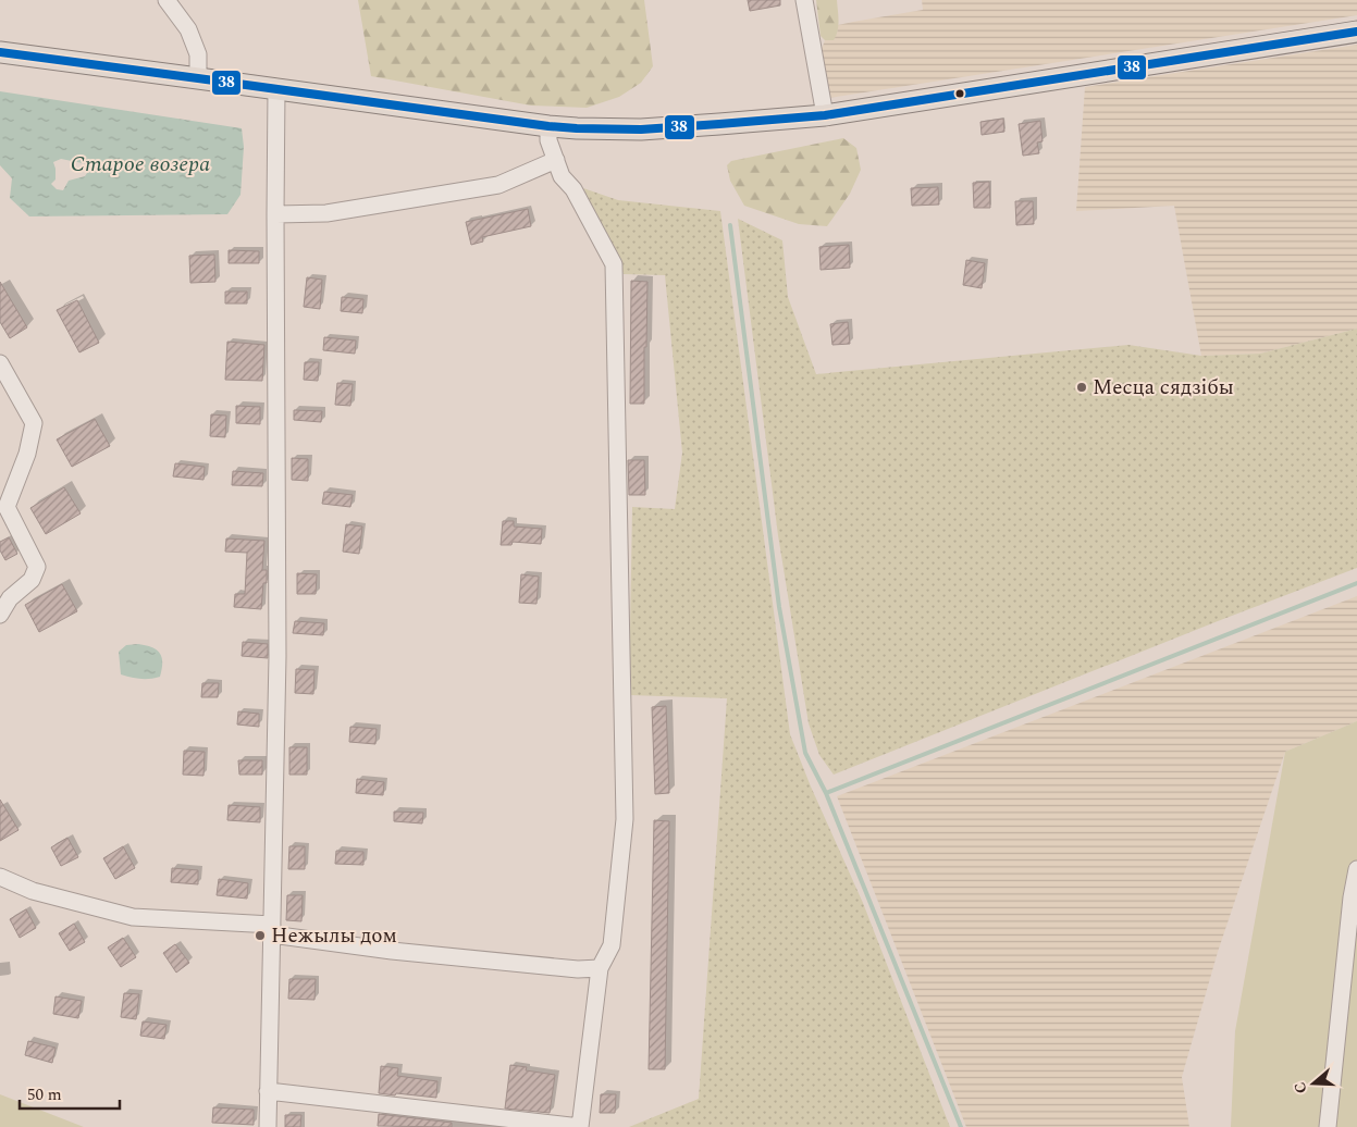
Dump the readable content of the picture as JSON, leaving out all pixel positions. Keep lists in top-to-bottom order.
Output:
{
  "water": ["Старое возера"],
  "places": ["Месца сядзібы", "Нежылы дом"],
  "lines": ["transit line 38"],
  "scale_bar": "50 m",
  "north": "left"
}
